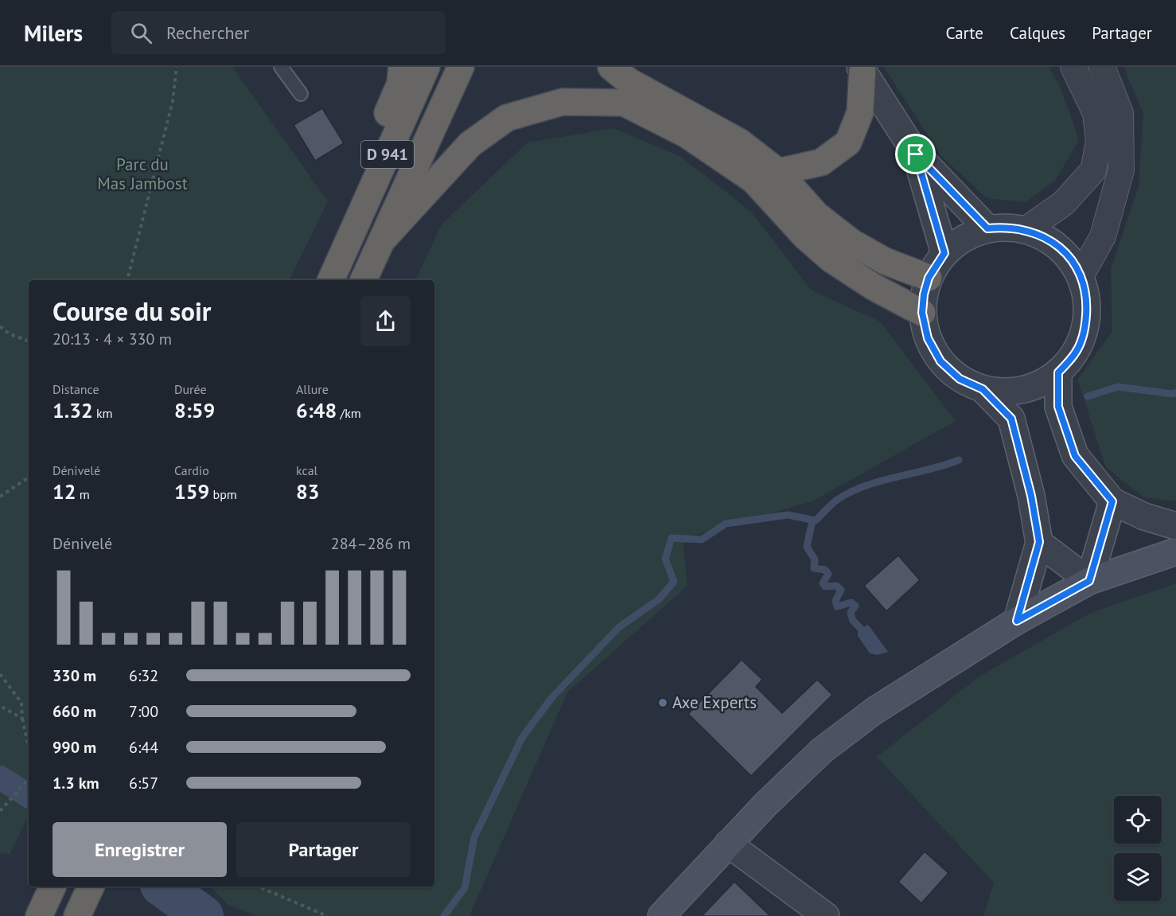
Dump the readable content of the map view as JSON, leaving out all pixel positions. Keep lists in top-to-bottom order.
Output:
{
  "streets": {
    "highway": ["D 941"]
  },
  "parks": ["Parc du Mas Jambost"],
  "places": ["Axe Experts"],
  "page": {
    "header": "Milers",
    "search": "Rechercher",
    "nav": ["Carte", "Calques", "Partager"],
    "heading": ["Course du soir", "20:13 · 4 × 330 m"],
    "stats": [
      ["Distance", "1.32 km"],
      ["Durée", "8:59"],
      ["Allure", "6:48 /km"],
      ["Dénivelé", "12 m"],
      ["Cardio", "159 bpm"],
      ["kcal", "83"]
    ],
    "chart": ["Dénivelé", "284–286 m"],
    "list": [
      {
        "name": "330 m",
        "note": "6:32"
      },
      {
        "name": "660 m",
        "note": "7:00"
      },
      {
        "name": "990 m",
        "note": "6:44"
      },
      {
        "name": "1.3 km",
        "note": "6:57"
      }
    ],
    "buttons": ["Enregistrer", "Partager"]
  }
}
